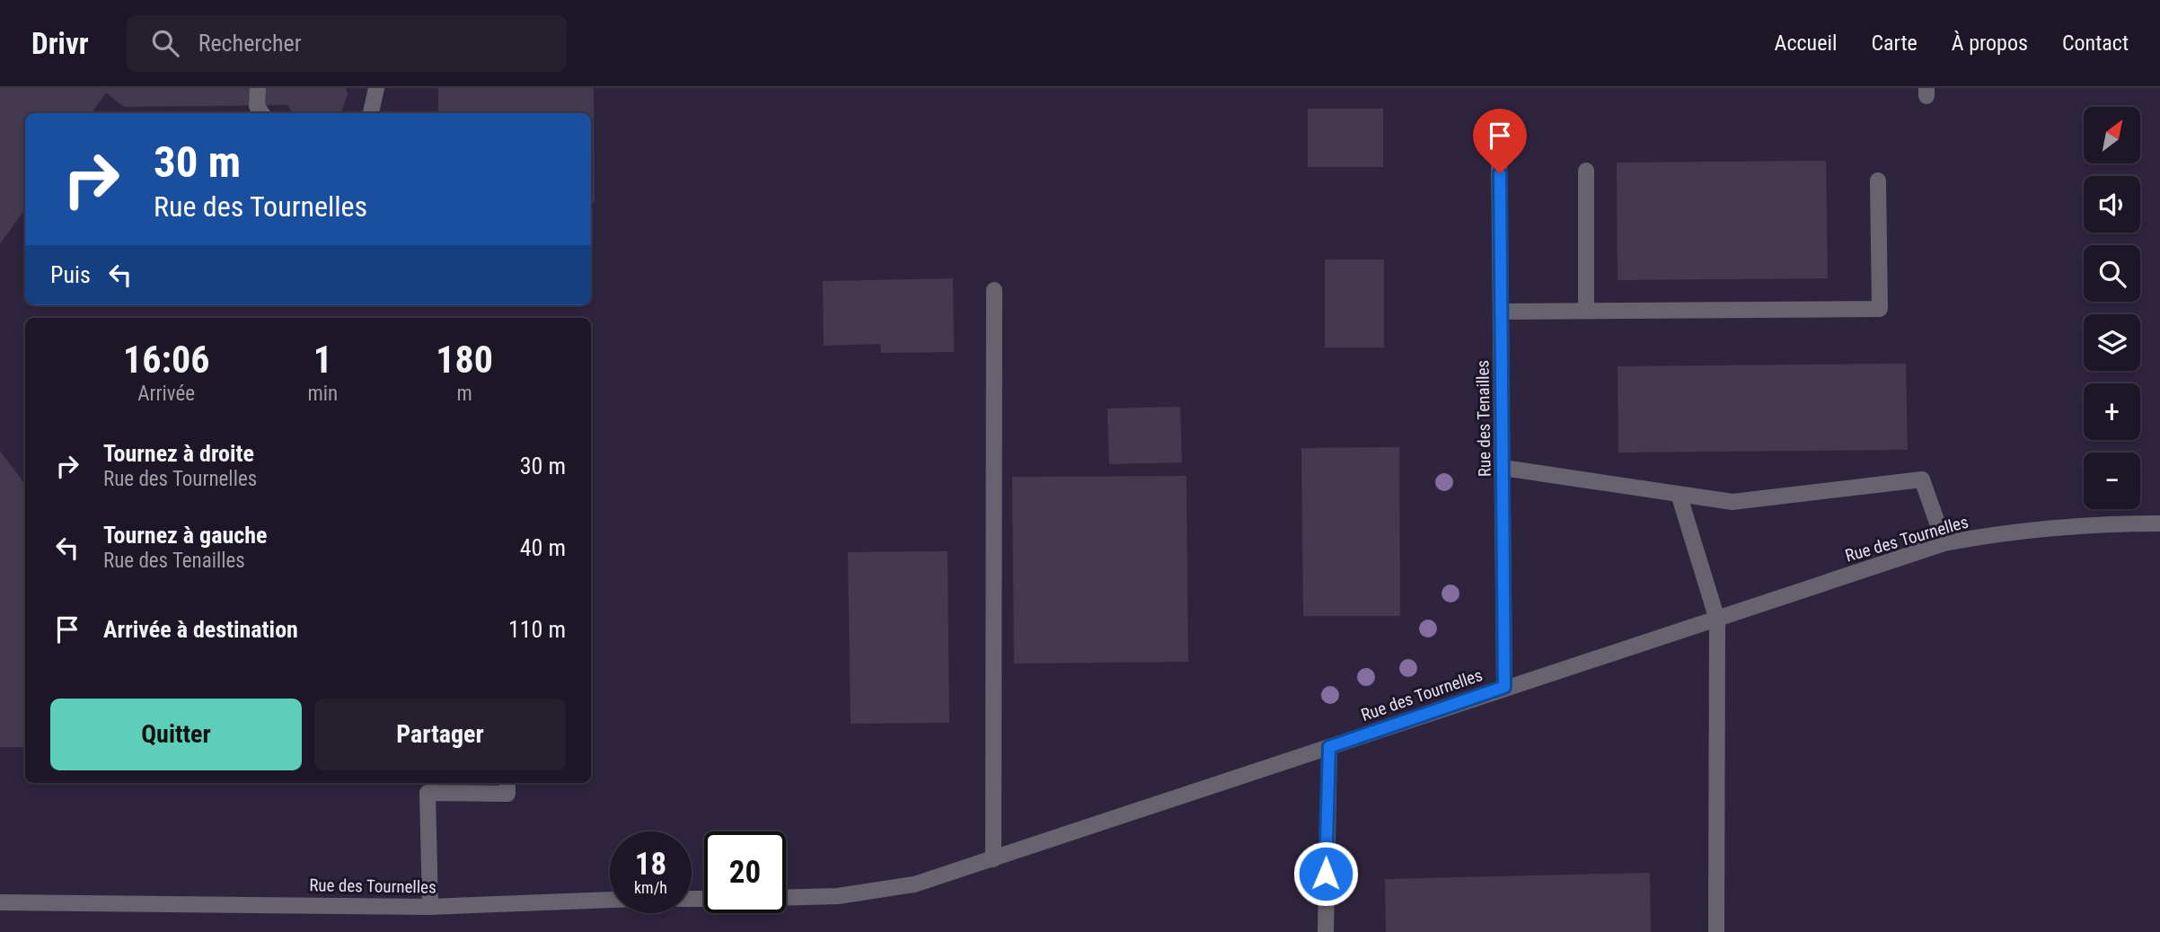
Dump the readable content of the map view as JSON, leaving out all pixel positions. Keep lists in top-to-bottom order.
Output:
{
  "streets": {
    "street": ["Rue des Tenailles", "Rue des Tournelles"]
  },
  "crossings": [
    ["Rue des Tenailles", "Rue des Tournelles"]
  ],
  "north": "top right",
  "page": {
    "header": "Drivr",
    "search": "Rechercher",
    "nav": [
      "Accueil",
      "Carte",
      "À propos",
      "Contact"
    ],
    "map_buttons": ["+", "−"],
    "turn": ["30 m", "Rue des Tournelles"],
    "then": "Puis",
    "eta": [
      "16:06",
      "Arrivée",
      "1",
      "min",
      "180",
      "m"
    ],
    "list": [
      {
        "name": "Tournez à droite",
        "note": "Rue des Tournelles",
        "value": "30 m"
      },
      {
        "name": "Tournez à gauche",
        "note": "Rue des Tenailles",
        "value": "40 m"
      },
      {
        "name": "Arrivée à destination",
        "value": "110 m"
      }
    ],
    "buttons": ["Quitter", "Partager"],
    "speed": "18 km/h",
    "limit": "20"
  }
}
